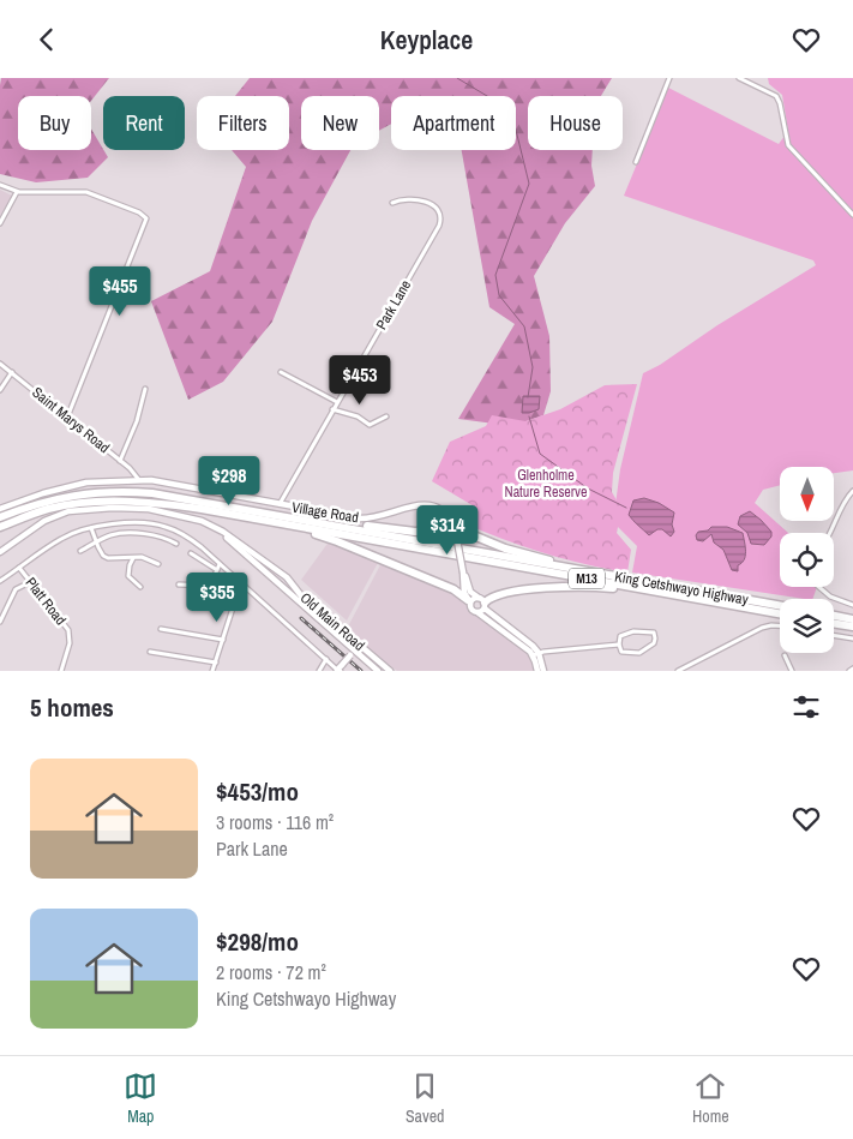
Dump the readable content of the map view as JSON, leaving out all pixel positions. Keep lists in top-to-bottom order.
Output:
{
  "streets": {
    "highway": ["M13", "King Cetshwayo Highway"],
    "main road": ["Village Road", "Old Main Road"],
    "street": ["Park Lane", "Saint Marys Road", "Platt Road"]
  },
  "crossings": [
    ["Park Lane", "Village Road"],
    ["Saint Marys Road", "Village Road"]
  ],
  "parks": ["Glenholme Nature Reserve"],
  "north": "bottom",
  "page": {
    "header": "Keyplace",
    "chip": [
      "Buy",
      "Rent",
      "Filters",
      "New",
      "Apartment",
      "House"
    ],
    "price": [
      "$455",
      "$453",
      "$298",
      "$314",
      "$355"
    ],
    "heading": "5 homes",
    "list": [
      {
        "name": "$453/mo",
        "note": "3 rooms · 116 m² · Park Lane"
      },
      {
        "name": "$298/mo",
        "note": "2 rooms · 72 m² · King Cetshwayo Highway"
      }
    ],
    "tabs": ["Map", "Saved", "Home"]
  }
}
